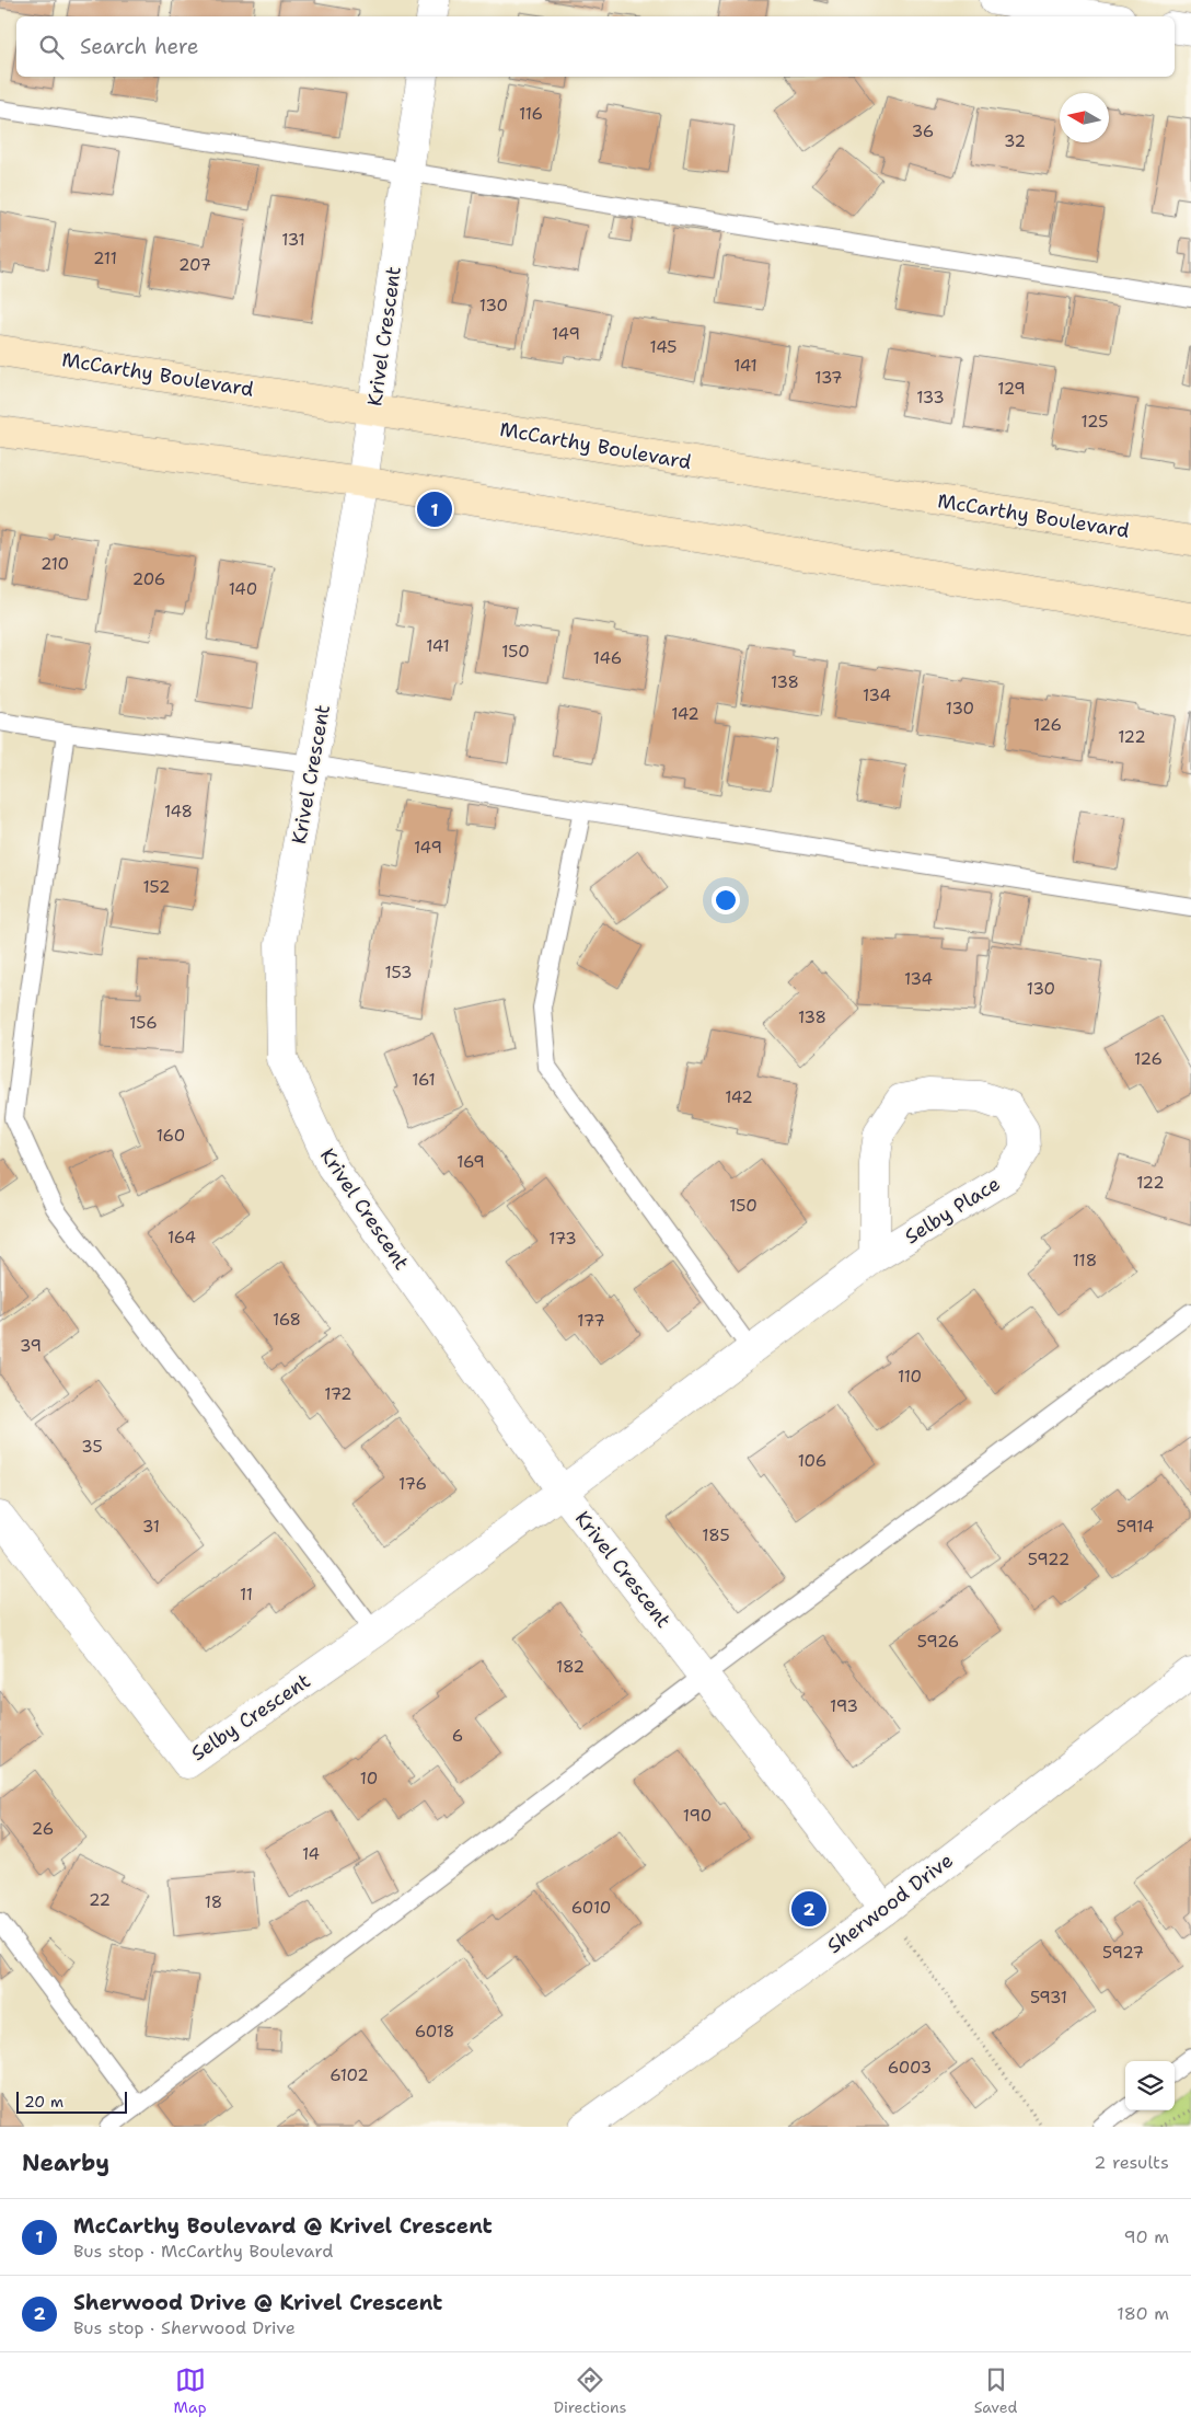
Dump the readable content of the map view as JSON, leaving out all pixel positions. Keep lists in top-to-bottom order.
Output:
{
  "streets": {
    "main road": ["McCarthy Boulevard"],
    "street": [
      "Krivel Crescent",
      "Selby Place",
      "Selby Crescent",
      "Sherwood Drive"
    ]
  },
  "crossings": [
    ["Krivel Crescent", "McCarthy Boulevard"],
    ["Krivel Crescent", "Selby Place"],
    ["Krivel Crescent", "Selby Crescent"],
    ["Krivel Crescent", "Sherwood Drive"],
    ["Selby Place", "Selby Crescent"]
  ],
  "house_numbers": [
    "116",
    "36",
    "32",
    "131",
    "211",
    "207",
    "130",
    "149",
    "145",
    "141",
    "137",
    "129",
    "133",
    "125",
    "210",
    "206",
    "140",
    "141",
    "150",
    "146",
    "138",
    "134",
    "130",
    "142",
    "126",
    "122",
    "148",
    "149",
    "152",
    "153",
    "134",
    "130",
    "138",
    "156",
    "126",
    "161",
    "142",
    "160",
    "169",
    "122",
    "150",
    "164",
    "173",
    "118",
    "168",
    "177",
    "39",
    "110",
    "172",
    "35",
    "106",
    "176",
    "31",
    "5914",
    "185",
    "5922",
    "11",
    "5926",
    "182",
    "193",
    "6",
    "10",
    "190",
    "26",
    "14",
    "22",
    "18",
    "6010",
    "5927",
    "5931",
    "6018",
    "6003",
    "6102"
  ],
  "scale_bar": "20 m",
  "north": "left",
  "page": {
    "search": "Search here",
    "pins": ["1", "2"],
    "scale": "20 m",
    "heading": ["Nearby", "2 results"],
    "list": [
      {
        "mark": "1",
        "name": "McCarthy Boulevard @ Krivel Crescent",
        "note": "Bus stop · McCarthy Boulevard",
        "value": "90 m"
      },
      {
        "mark": "2",
        "name": "Sherwood Drive @ Krivel Crescent",
        "note": "Bus stop · Sherwood Drive",
        "value": "180 m"
      }
    ],
    "nav": ["Map", "Directions", "Saved"]
  }
}
